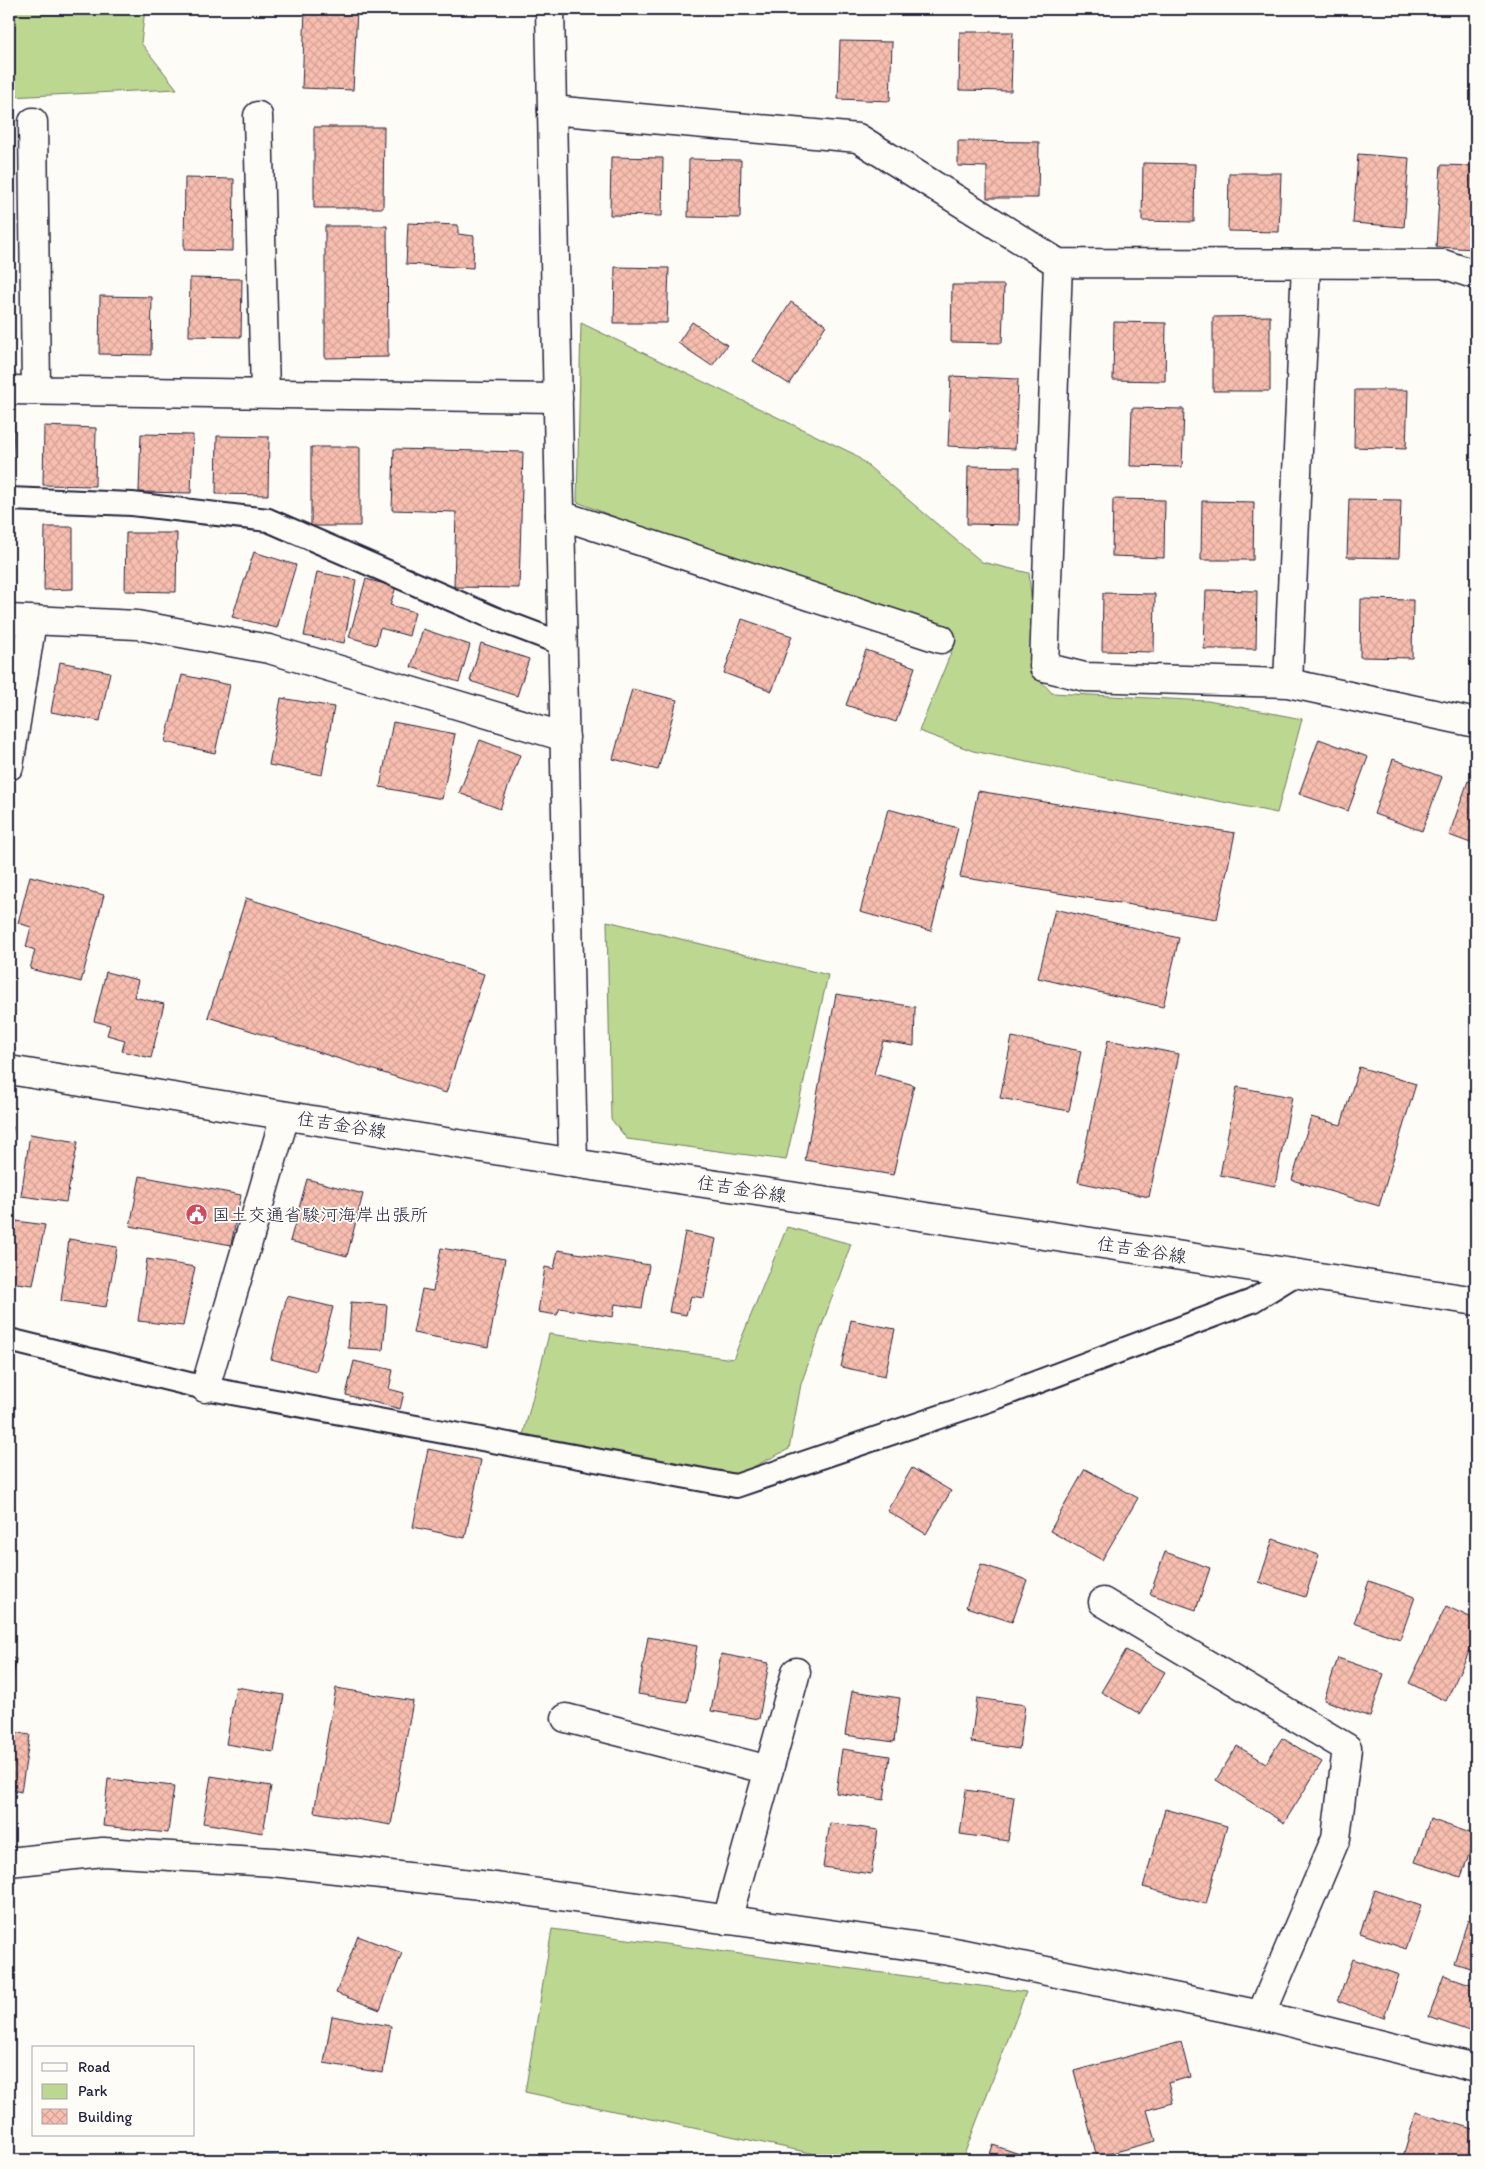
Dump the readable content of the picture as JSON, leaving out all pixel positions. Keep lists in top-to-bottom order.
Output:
{
  "streets": {
    "street": ["住吉金谷線"]
  },
  "places": {
    "public building": ["国土交通省駿河海岸出張所"]
  },
  "legend": ["Road", "Park", "Building"]
}
